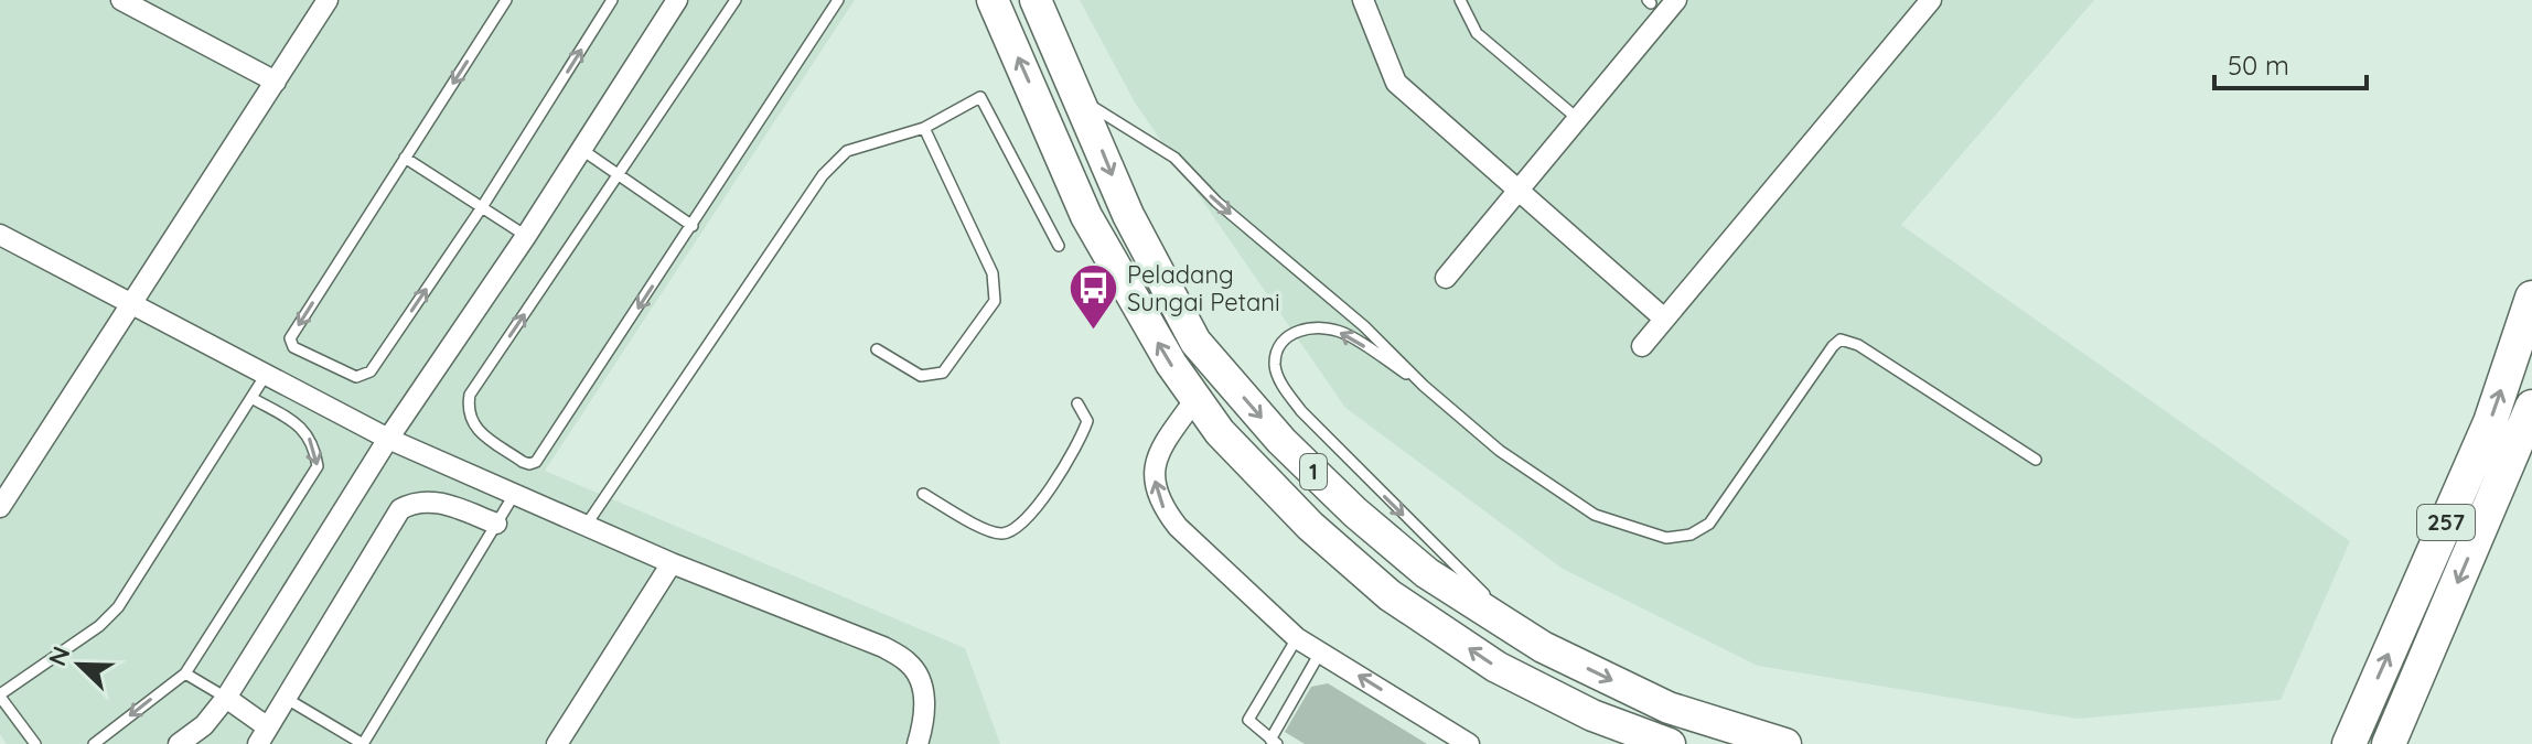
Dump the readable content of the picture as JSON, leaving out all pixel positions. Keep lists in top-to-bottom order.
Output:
{
  "streets": {
    "highway": ["257"],
    "main road": ["1"]
  },
  "places": {
    "bus stop": ["Peladang Sungai Petani"]
  },
  "scale_bar": "50 m",
  "north": "top left"
}
